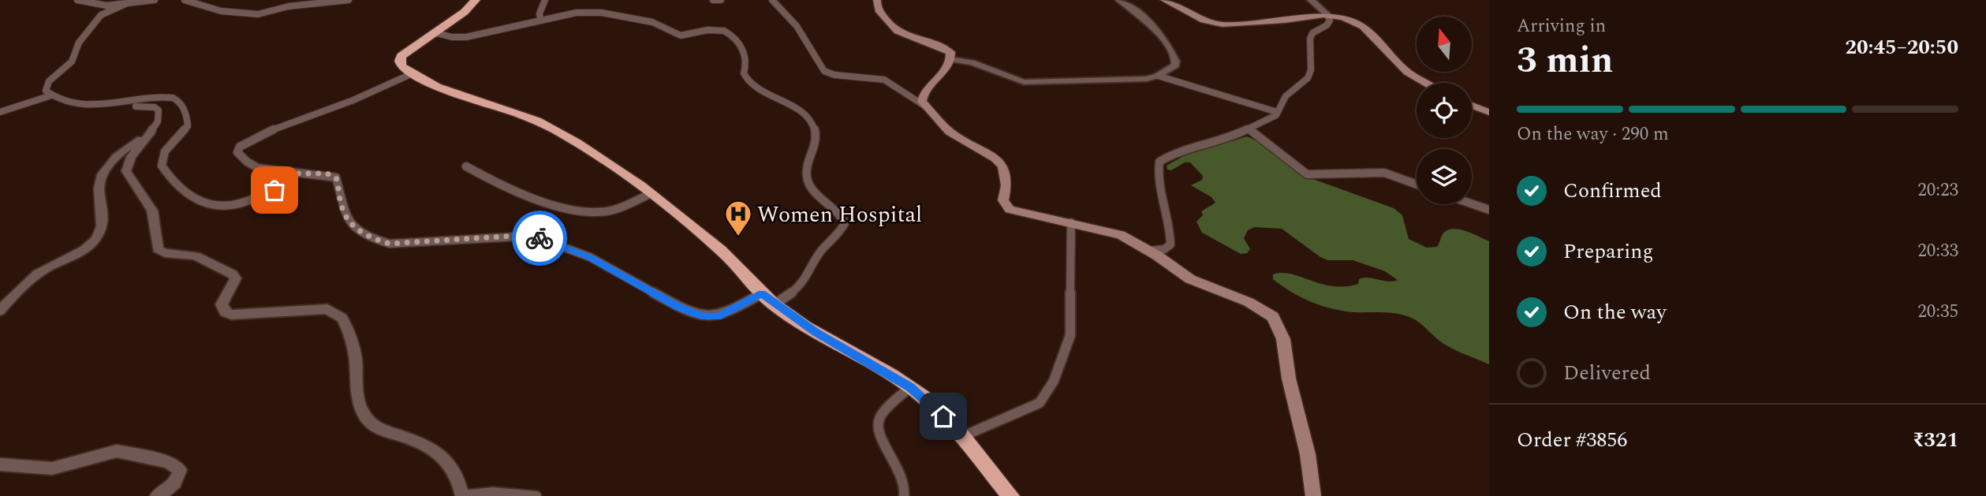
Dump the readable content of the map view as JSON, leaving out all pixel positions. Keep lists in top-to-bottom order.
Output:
{
  "places": {
    "hospital": ["Women Hospital"]
  },
  "north": "top",
  "page": {
    "heading": ["3 min", "Arriving in", "20:45–20:50"],
    "panel": ["Order #3856", "₹321"],
    "bar": "On the way · 290 m",
    "list": [
      ["Confirmed", "20:23"],
      ["Preparing", "20:33"],
      ["On the way", "20:35"],
      "Delivered"
    ]
  }
}
